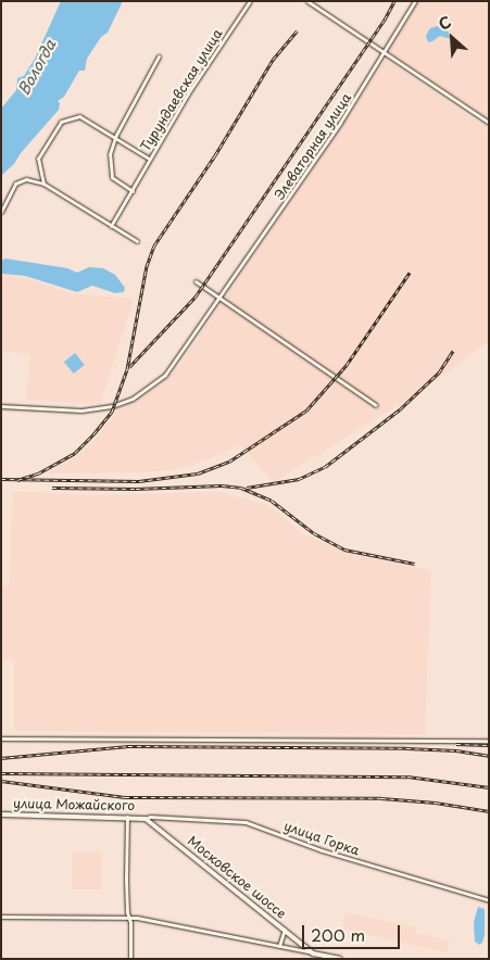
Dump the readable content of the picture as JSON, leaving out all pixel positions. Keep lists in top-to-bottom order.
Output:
{
  "streets": {
    "main road": ["улица Можайского", "Московское шоссе"],
    "street": ["Турундаевская улица", "Элеваторная улица", "улица Горка"]
  },
  "crossings": [
    ["улица Можайского", "улица Горка"],
    ["улица Можайского", "Московское шоссе"],
    ["улица Горка", "Московское шоссе"]
  ],
  "water": ["Вологда"],
  "scale_bar": "200 m",
  "north": "top left"
}
